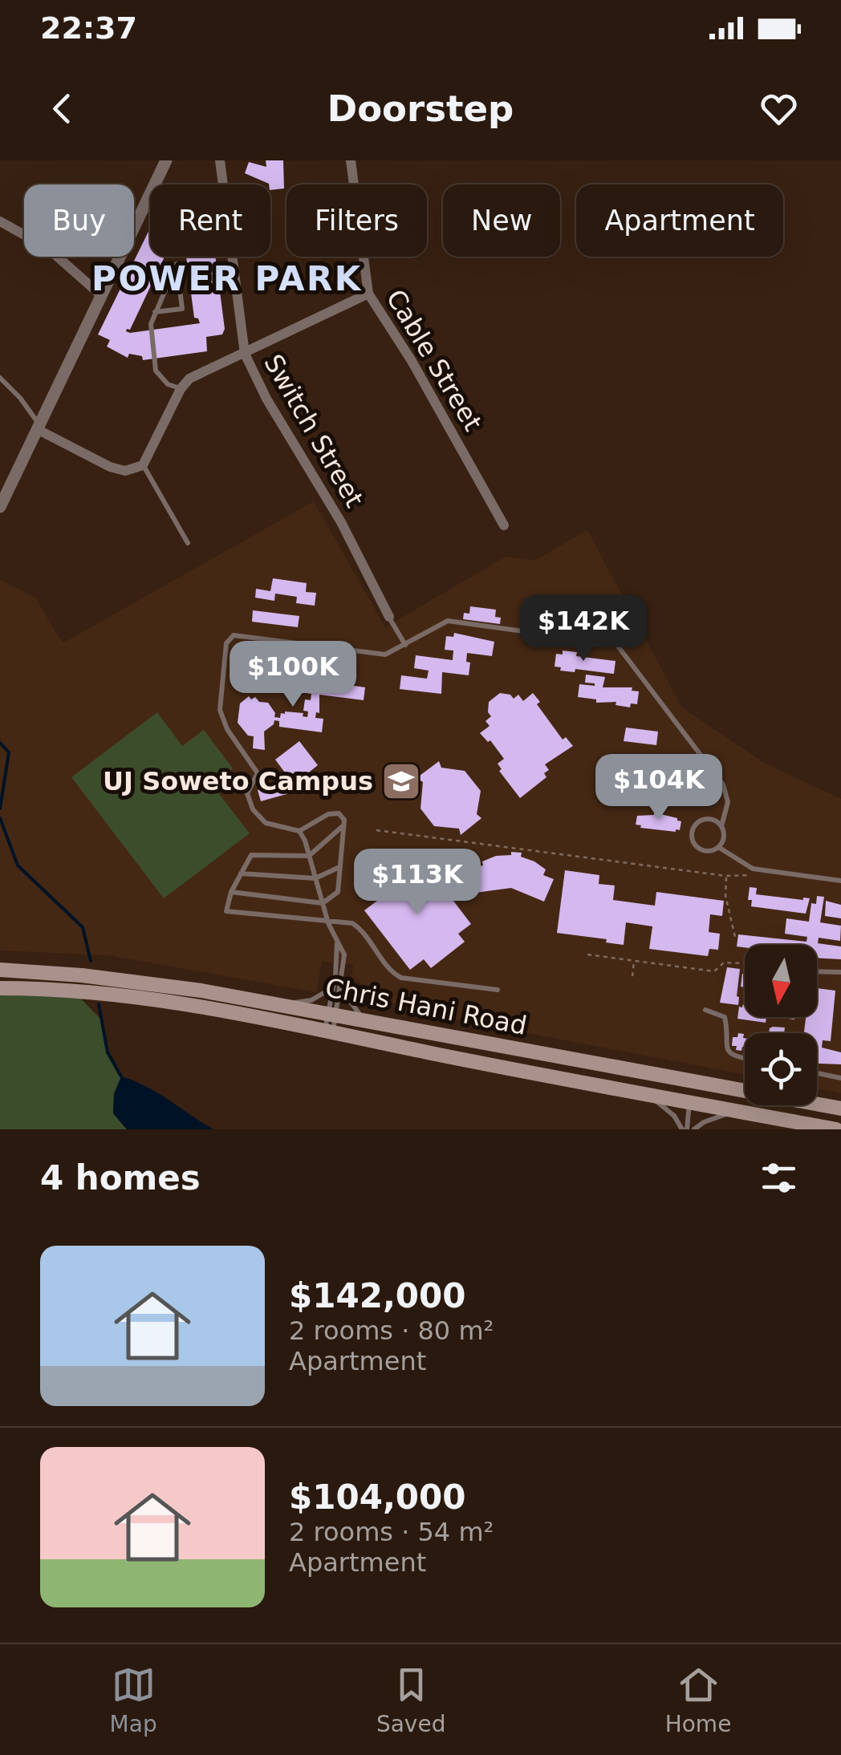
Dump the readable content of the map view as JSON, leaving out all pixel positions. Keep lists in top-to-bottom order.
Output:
{
  "streets": {
    "main road": ["Chris Hani Road"],
    "street": ["Cable Street", "Switch Street"]
  },
  "districts": ["POWER PARK"],
  "places": {
    "school or university": ["UJ Soweto Campus"]
  },
  "north": "bottom",
  "page": {
    "status": "22:37",
    "header": "Doorstep",
    "chip": [
      "Buy",
      "Rent",
      "Filters",
      "New",
      "Apartment"
    ],
    "price": [
      "$142K",
      "$100K",
      "$104K",
      "$113K"
    ],
    "heading": "4 homes",
    "list": [
      {
        "name": "$142,000",
        "note": "2 rooms · 80 m² · Apartment"
      },
      {
        "name": "$104,000",
        "note": "2 rooms · 54 m² · Apartment"
      }
    ],
    "tabs": ["Map", "Saved", "Home"]
  }
}
